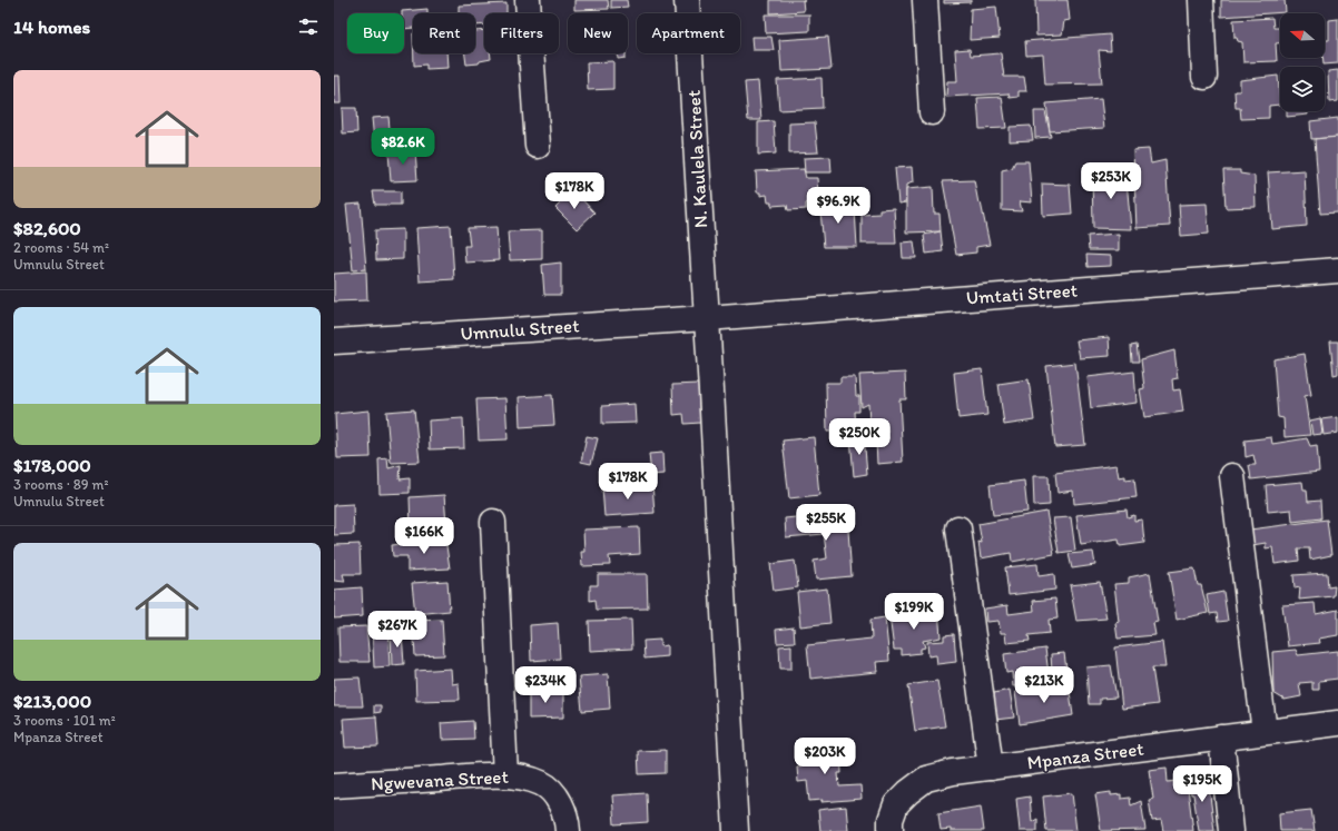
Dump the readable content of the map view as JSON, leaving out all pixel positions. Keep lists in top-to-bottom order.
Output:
{
  "streets": {
    "street": [
      "N. Kaulela Street",
      "Umtati Street",
      "Umnulu Street",
      "Mpanza Street",
      "Ngwevana Street"
    ]
  },
  "crossings": [
    ["N. Kaulela Street", "Umtati Street"],
    ["N. Kaulela Street", "Umnulu Street"],
    ["Umtati Street", "Umnulu Street"]
  ],
  "north": "left",
  "page": {
    "heading": "14 homes",
    "chip": [
      "Buy",
      "Rent",
      "Filters",
      "New",
      "Apartment"
    ],
    "list": [
      {
        "name": "$82,600",
        "note": "2 rooms · 54 m² · Umnulu Street"
      },
      {
        "name": "$178,000",
        "note": "3 rooms · 89 m² · Umnulu Street"
      },
      {
        "name": "$213,000",
        "note": "3 rooms · 101 m² · Mpanza Street"
      }
    ],
    "price": [
      "$82.6K",
      "$253K",
      "$178K",
      "$96.9K",
      "$250K",
      "$178K",
      "$255K",
      "$166K",
      "$199K",
      "$267K",
      "$234K",
      "$213K",
      "$203K",
      "$195K"
    ]
  }
}
